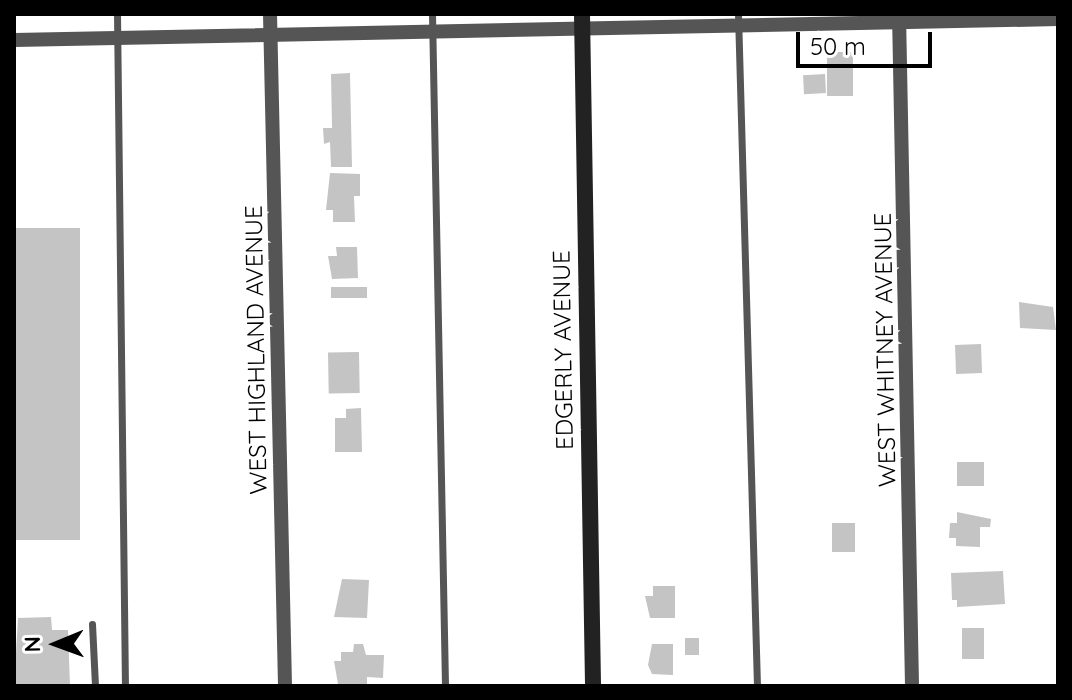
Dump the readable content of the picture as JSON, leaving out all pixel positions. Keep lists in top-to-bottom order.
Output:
{
  "streets": {
    "street": ["WEST HIGHLAND AVENUE", "EDGERLY AVENUE", "WEST WHITNEY AVENUE"]
  },
  "scale_bar": "50 m",
  "north": "left"
}
